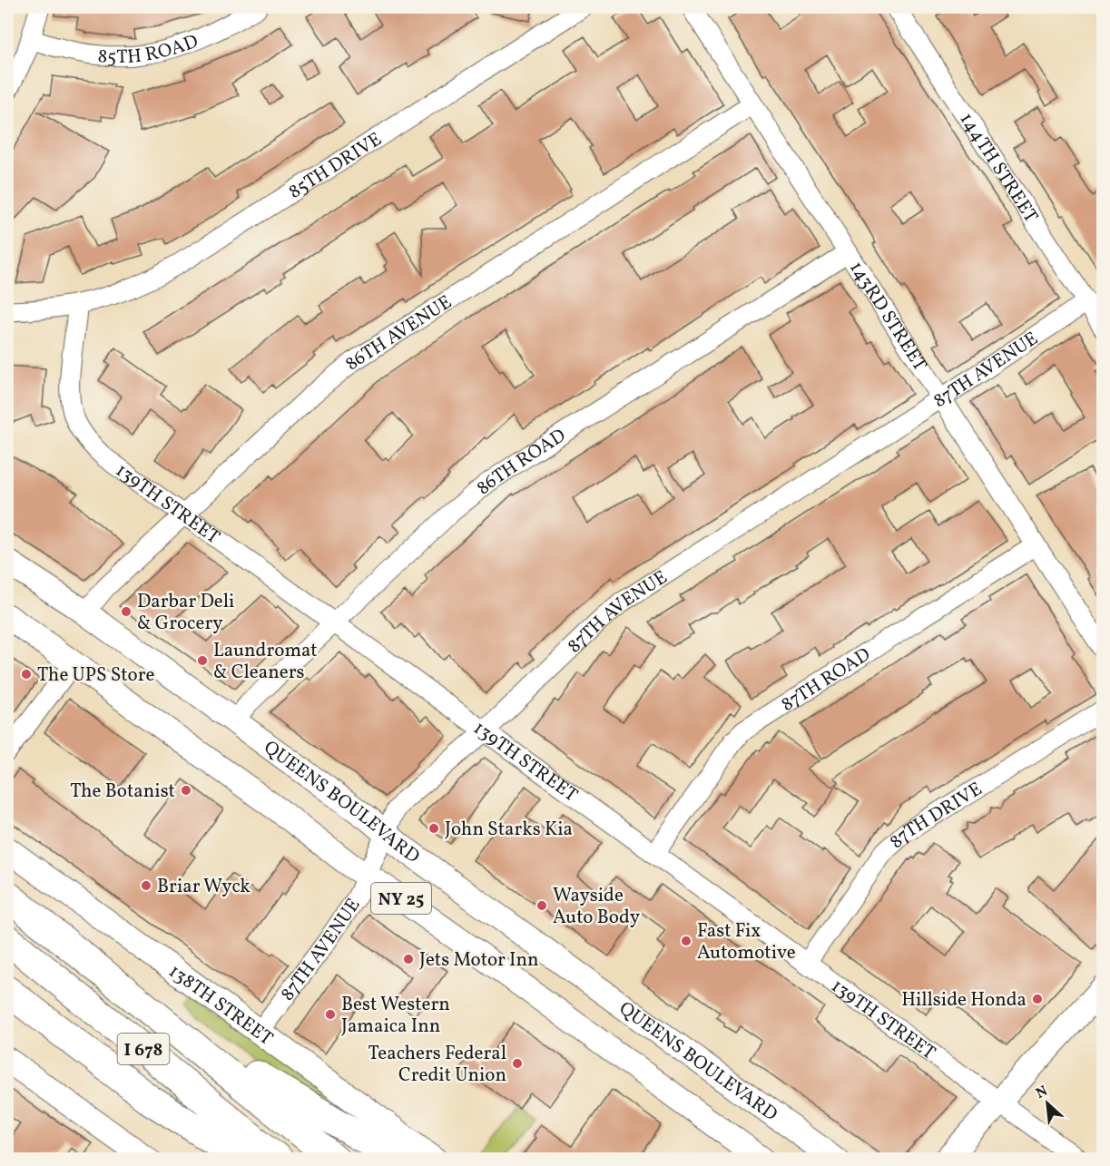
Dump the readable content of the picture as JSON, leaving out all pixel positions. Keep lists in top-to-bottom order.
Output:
{
  "streets": {
    "highway": ["I 678"],
    "main road": ["QUEENS BOULEVARD", "NY 25", "138TH STREET"],
    "street": [
      "85TH ROAD",
      "85TH DRIVE",
      "144TH STREET",
      "143RD STREET",
      "86TH AVENUE",
      "87TH AVENUE",
      "86TH ROAD",
      "139TH STREET",
      "87TH ROAD",
      "87TH DRIVE"
    ]
  },
  "crossings": [
    ["85TH DRIVE", "139TH STREET"],
    ["144TH STREET", "87TH AVENUE"],
    ["143RD STREET", "86TH AVENUE"],
    ["143RD STREET", "87TH AVENUE"],
    ["143RD STREET", "86TH ROAD"],
    ["143RD STREET", "87TH ROAD"],
    ["86TH AVENUE", "139TH STREET"],
    ["86TH AVENUE", "QUEENS BOULEVARD"],
    ["87TH AVENUE", "139TH STREET"],
    ["87TH AVENUE", "QUEENS BOULEVARD"],
    ["87TH AVENUE", "NY 25"],
    ["87TH AVENUE", "138TH STREET"],
    ["86TH ROAD", "139TH STREET"],
    ["86TH ROAD", "QUEENS BOULEVARD"],
    ["139TH STREET", "87TH ROAD"],
    ["139TH STREET", "87TH DRIVE"]
  ],
  "places": [
    "Darbar Deli & Grocery",
    "Laundromat & Cleaners",
    "The UPS Store",
    "The Botanist",
    "John Starks Kia",
    "Briar Wyck",
    "Wayside Auto Body",
    "Fast Fix Automotive",
    "Jets Motor Inn",
    "Hillside Honda",
    "Best Western Jamaica Inn",
    "Teachers Federal Credit Union"
  ],
  "north": "top left"
}
